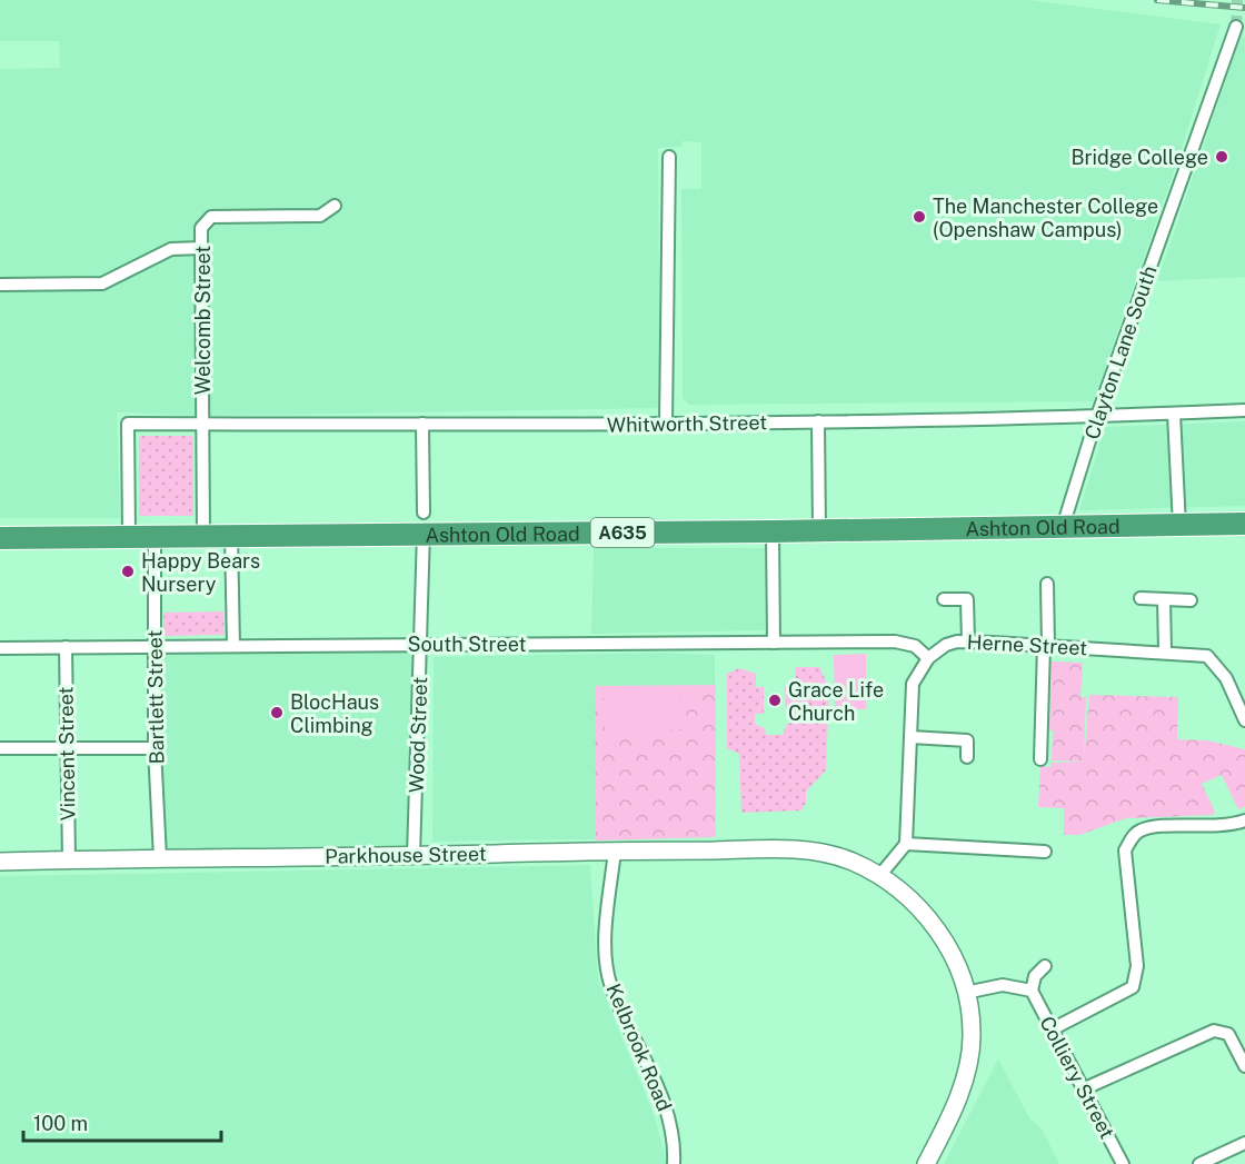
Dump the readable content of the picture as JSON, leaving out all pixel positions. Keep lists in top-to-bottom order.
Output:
{
  "streets": {
    "highway": ["Ashton Old Road", "A635"],
    "street": [
      "Welcomb Street",
      "Clayton Lane South",
      "Whitworth Street",
      "South Street",
      "Herne Street",
      "Bartlett Street",
      "Wood Street",
      "Vincent Street",
      "Parkhouse Street",
      "Kelbrook Road",
      "Colliery Street"
    ]
  },
  "crossings": [
    ["Welcomb Street", "Whitworth Street"],
    ["Welcomb Street", "Ashton Old Road"],
    ["Clayton Lane South", "Whitworth Street"],
    ["Clayton Lane South", "Ashton Old Road"],
    ["Whitworth Street", "Ashton Old Road"],
    ["Whitworth Street", "Wood Street"],
    ["Ashton Old Road", "Bartlett Street"],
    ["Ashton Old Road", "Wood Street"],
    ["South Street", "Herne Street"],
    ["South Street", "Bartlett Street"],
    ["South Street", "Wood Street"],
    ["South Street", "Vincent Street"],
    ["Bartlett Street", "Parkhouse Street"],
    ["Wood Street", "Parkhouse Street"],
    ["Vincent Street", "Parkhouse Street"],
    ["Parkhouse Street", "Kelbrook Road"]
  ],
  "places": [
    "Bridge College",
    "The Manchester College (Openshaw Campus)",
    "Happy Bears Nursery",
    "Grace Life Church",
    "BlocHaus Climbing"
  ],
  "scale_bar": "100 m"
}
